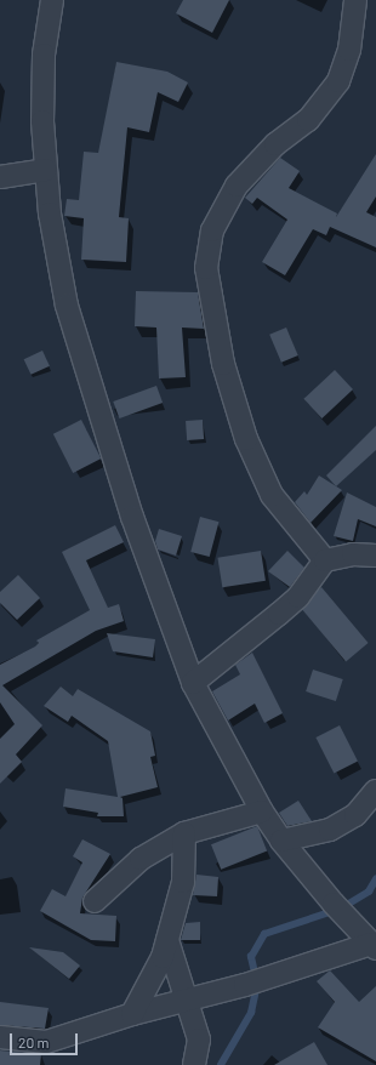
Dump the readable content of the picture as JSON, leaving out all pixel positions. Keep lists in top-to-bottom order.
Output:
{
  "scale_bar": "20 m"
}
